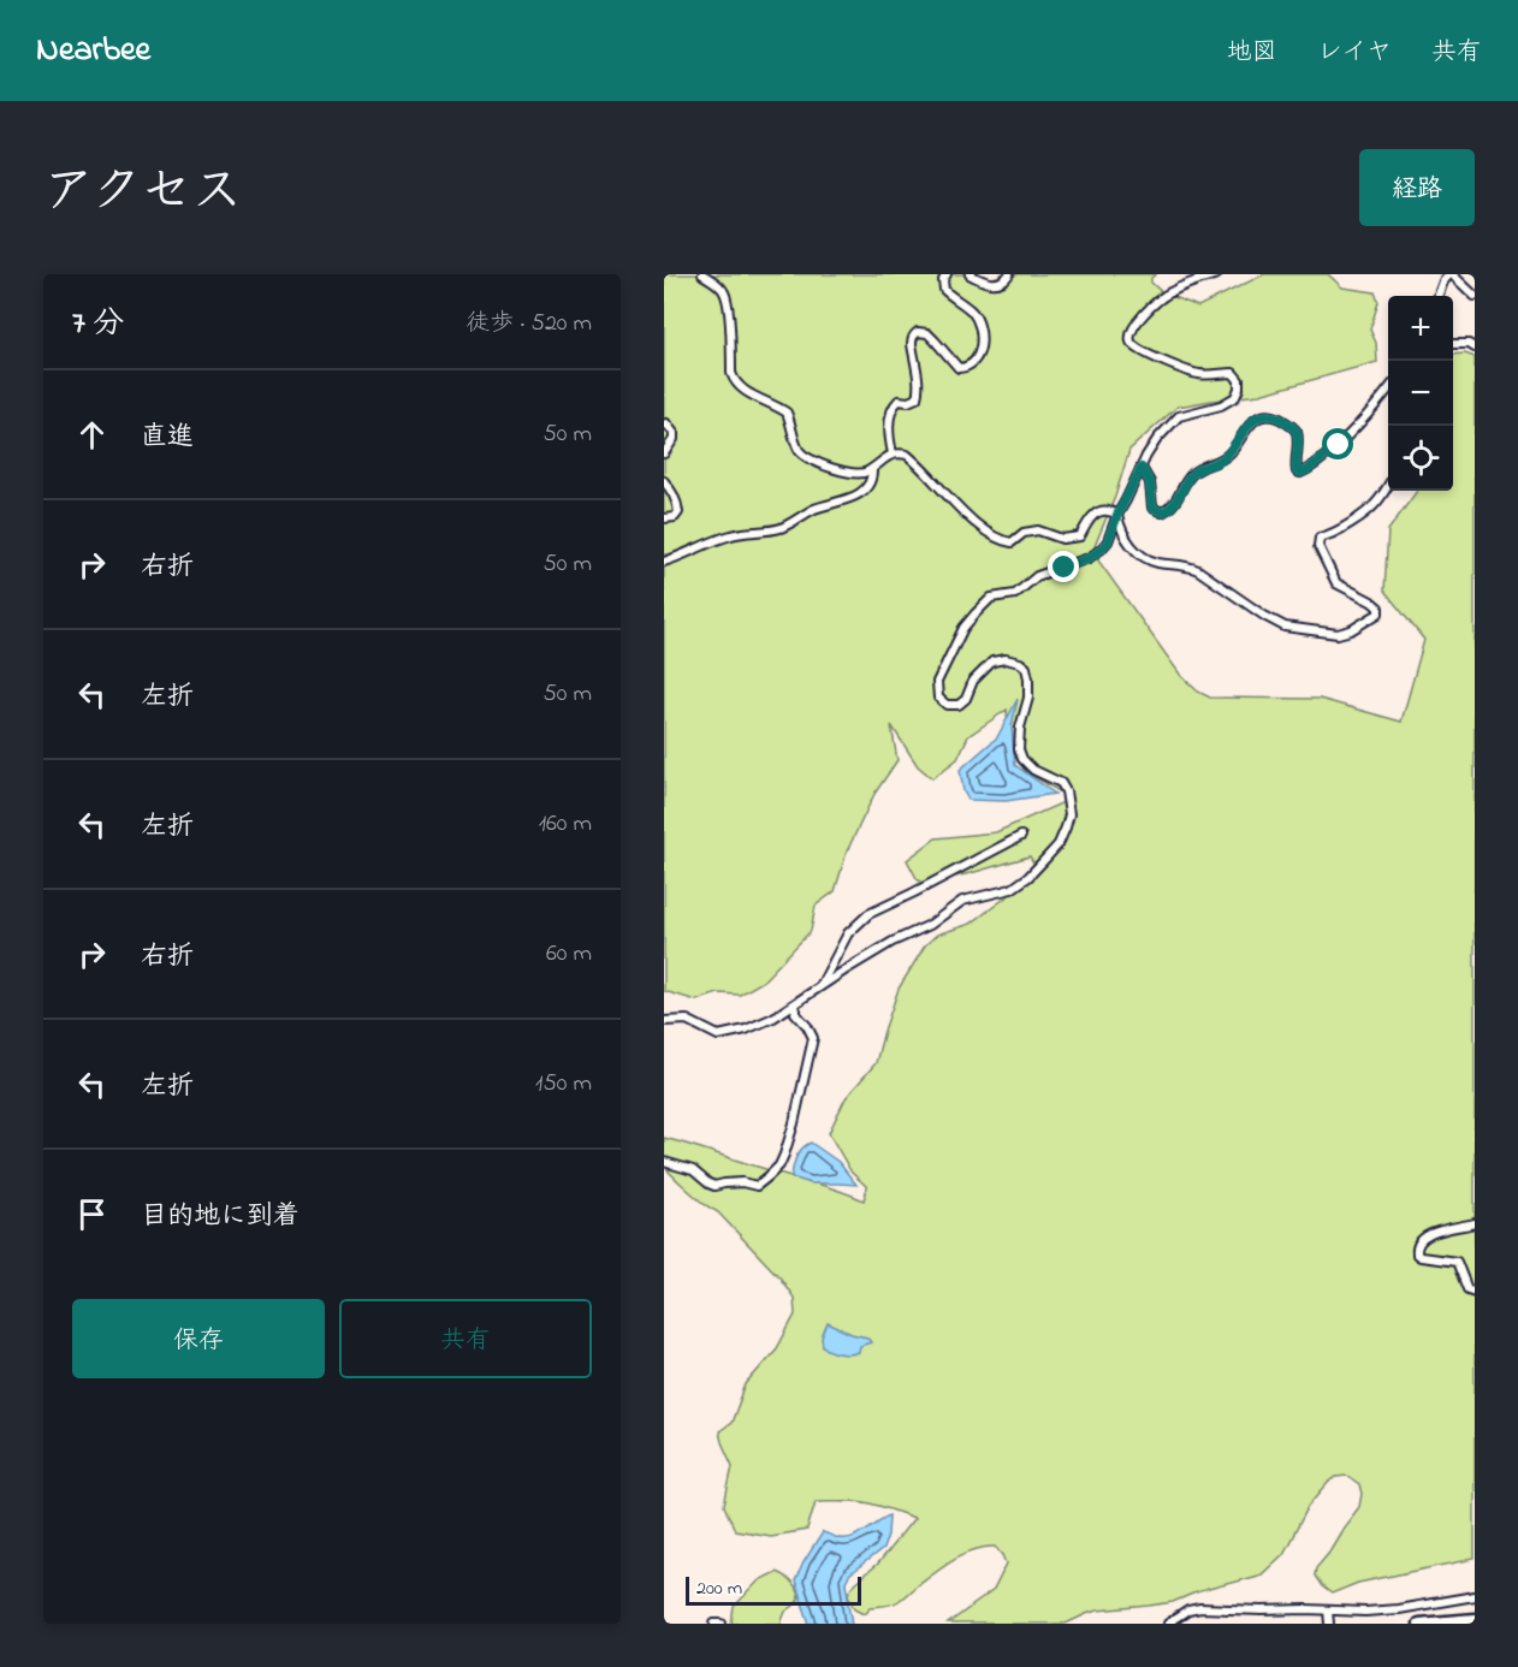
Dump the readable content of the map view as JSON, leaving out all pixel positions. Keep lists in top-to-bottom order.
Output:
{
  "scale_bar": "200 m",
  "page": {
    "header": "Nearbee",
    "nav": ["地図", "レイヤ", "共有"],
    "title": "アクセス",
    "buttons": [
      "経路",
      ["保存", "共有"]
    ],
    "heading": ["7 分", "徒歩 · 520 m"],
    "map_buttons": ["+", "−"],
    "list": [
      ["直進", "50 m"],
      ["右折", "50 m"],
      ["左折", "50 m"],
      ["左折", "160 m"],
      ["右折", "60 m"],
      ["左折", "150 m"],
      "目的地に到着"
    ],
    "scale": "200 m"
  }
}
